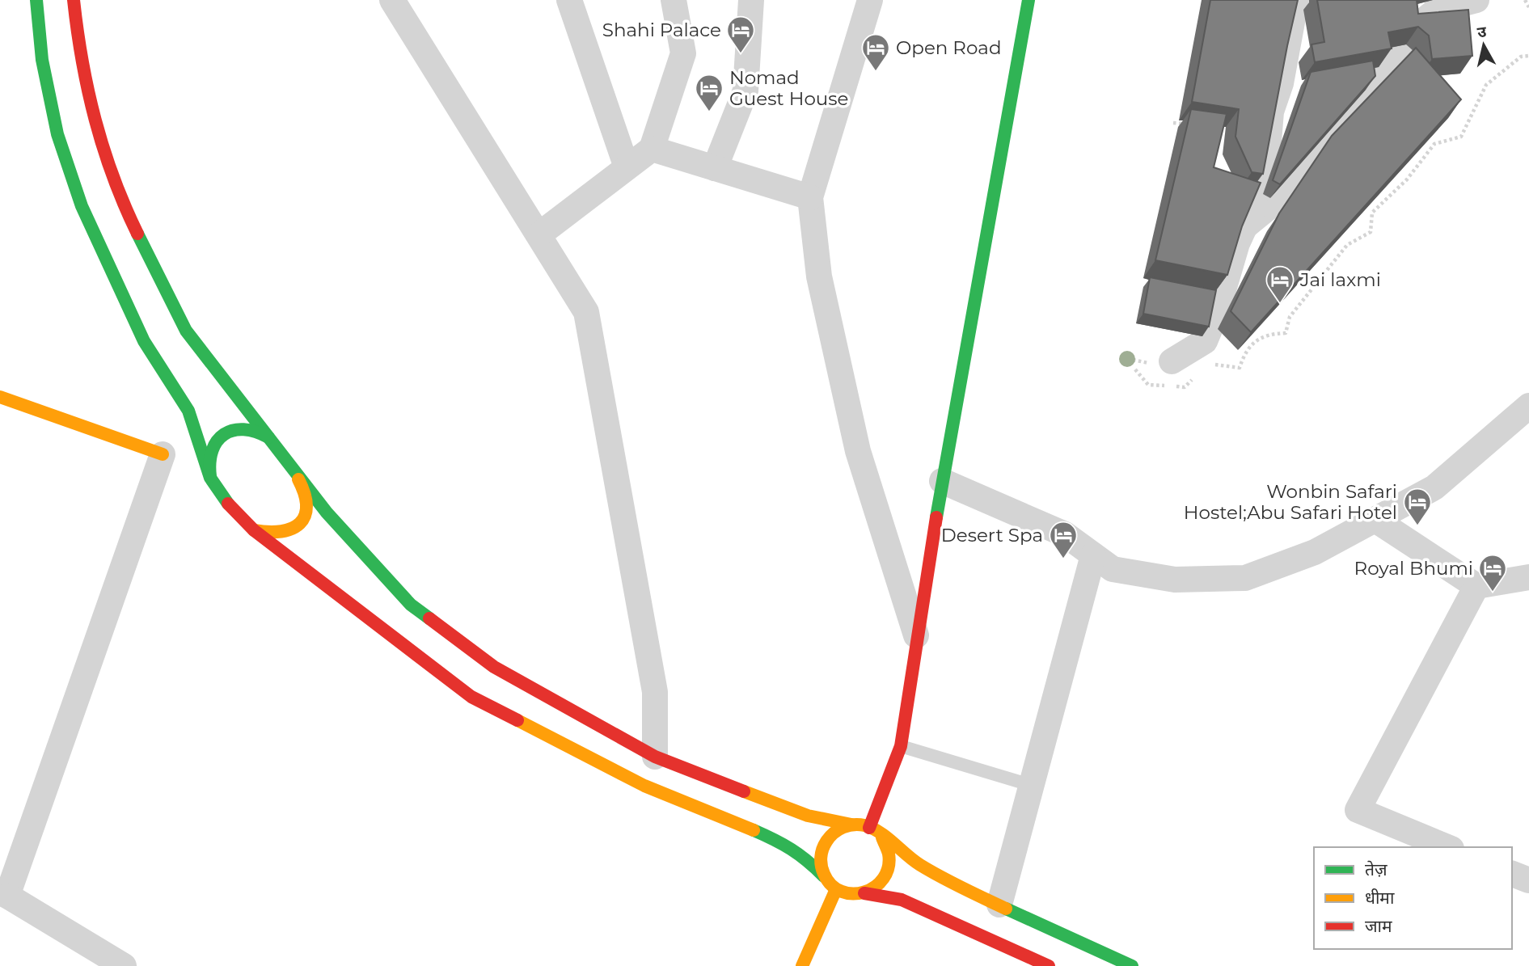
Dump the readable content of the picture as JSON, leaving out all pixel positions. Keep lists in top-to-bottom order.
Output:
{
  "places": {
    "hotel": [
      "Shahi Palace",
      "Open Road",
      "Nomad Guest House",
      "Jai laxmi",
      "Wonbin Safari Hostel;Abu Safari Hotel",
      "Desert Spa",
      "Royal Bhumi"
    ]
  },
  "legend": ["तेज़", "धीमा", "जाम"],
  "north": "top"
}
